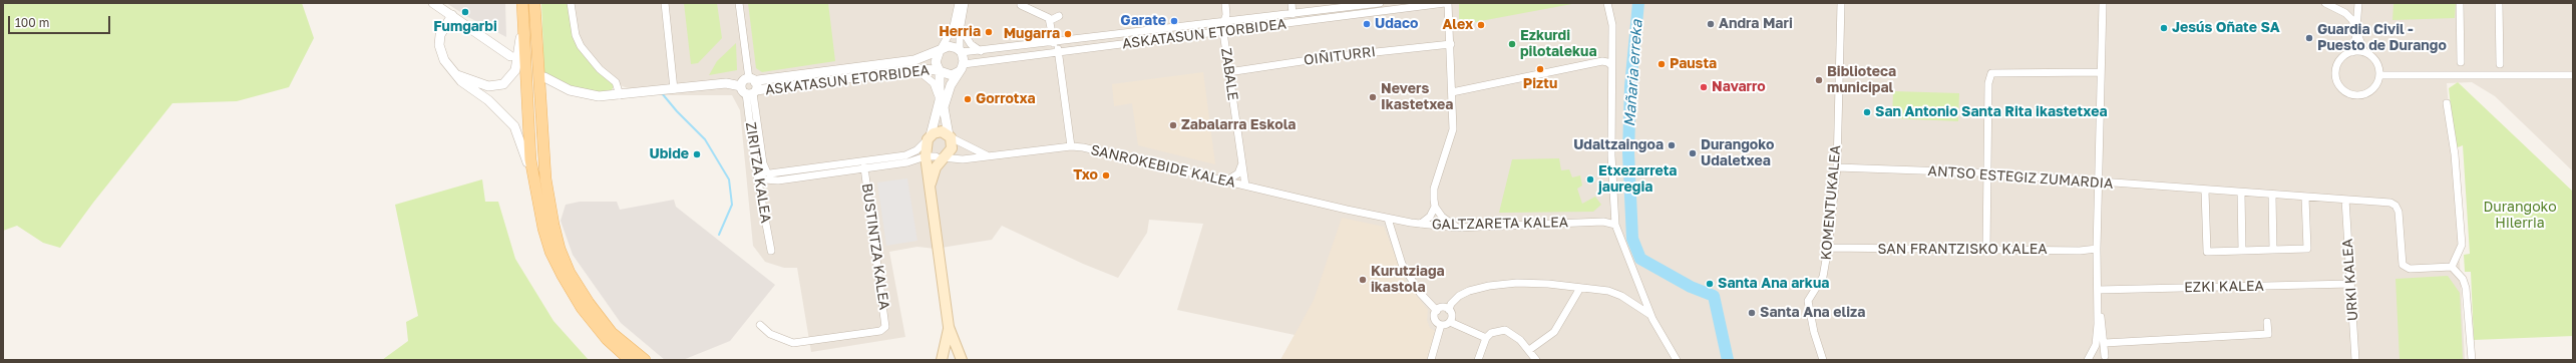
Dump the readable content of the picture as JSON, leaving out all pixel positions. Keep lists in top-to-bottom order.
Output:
{
  "streets": {
    "street": [
      "ASKATASUN ETORBIDEA",
      "OIÑITURRI",
      "ZABALE",
      "SANROKEBIDE KALEA",
      "ZIRITZA KALEA",
      "ANTSO ESTEGIZ ZUMARDIA",
      "KOMENTUKALEA",
      "GALTZARETA KALEA",
      "BUSTINTZA KALEA",
      "SAN FRANTZISKO KALEA",
      "URKI KALEA",
      "EZKI KALEA"
    ]
  },
  "crossings": [
    ["ASKATASUN ETORBIDEA", "ZABALE"],
    ["ASKATASUN ETORBIDEA", "ZIRITZA KALEA"],
    ["OIÑITURRI", "ZABALE"],
    ["ZABALE", "SANROKEBIDE KALEA"],
    ["SANROKEBIDE KALEA", "ZIRITZA KALEA"],
    ["SANROKEBIDE KALEA", "GALTZARETA KALEA"],
    ["ANTSO ESTEGIZ ZUMARDIA", "KOMENTUKALEA"],
    ["ANTSO ESTEGIZ ZUMARDIA", "URKI KALEA"],
    ["KOMENTUKALEA", "SAN FRANTZISKO KALEA"],
    ["URKI KALEA", "EZKI KALEA"]
  ],
  "water": ["Mañaria erreka"],
  "parks": ["Durangoko Hilerria"],
  "places": [
    "Fumgarbi",
    "Garate",
    "Udaco",
    "Andra Mari",
    "Alex",
    "Jesús Oñate SA",
    "Herria",
    "Mugarra",
    "Guardia Civil - Puesto de Durango",
    "Ezkurdi pilotalekua",
    "Pausta",
    "Piztu",
    "Biblioteca municipal",
    "Navarro",
    "Nevers Ikastetxea",
    "Gorrotxa",
    "San Antonio Santa Rita ikastetxea",
    "Zabalarra Eskola",
    "Udaltzaingoa",
    "Durangoko Udaletxea",
    "Ubide",
    "Txo",
    "Etxezarreta jauregia",
    "Kurutziaga ikastola",
    "Santa Ana arkua",
    "Santa Ana eliza"
  ],
  "scale_bar": "100 m"
}
